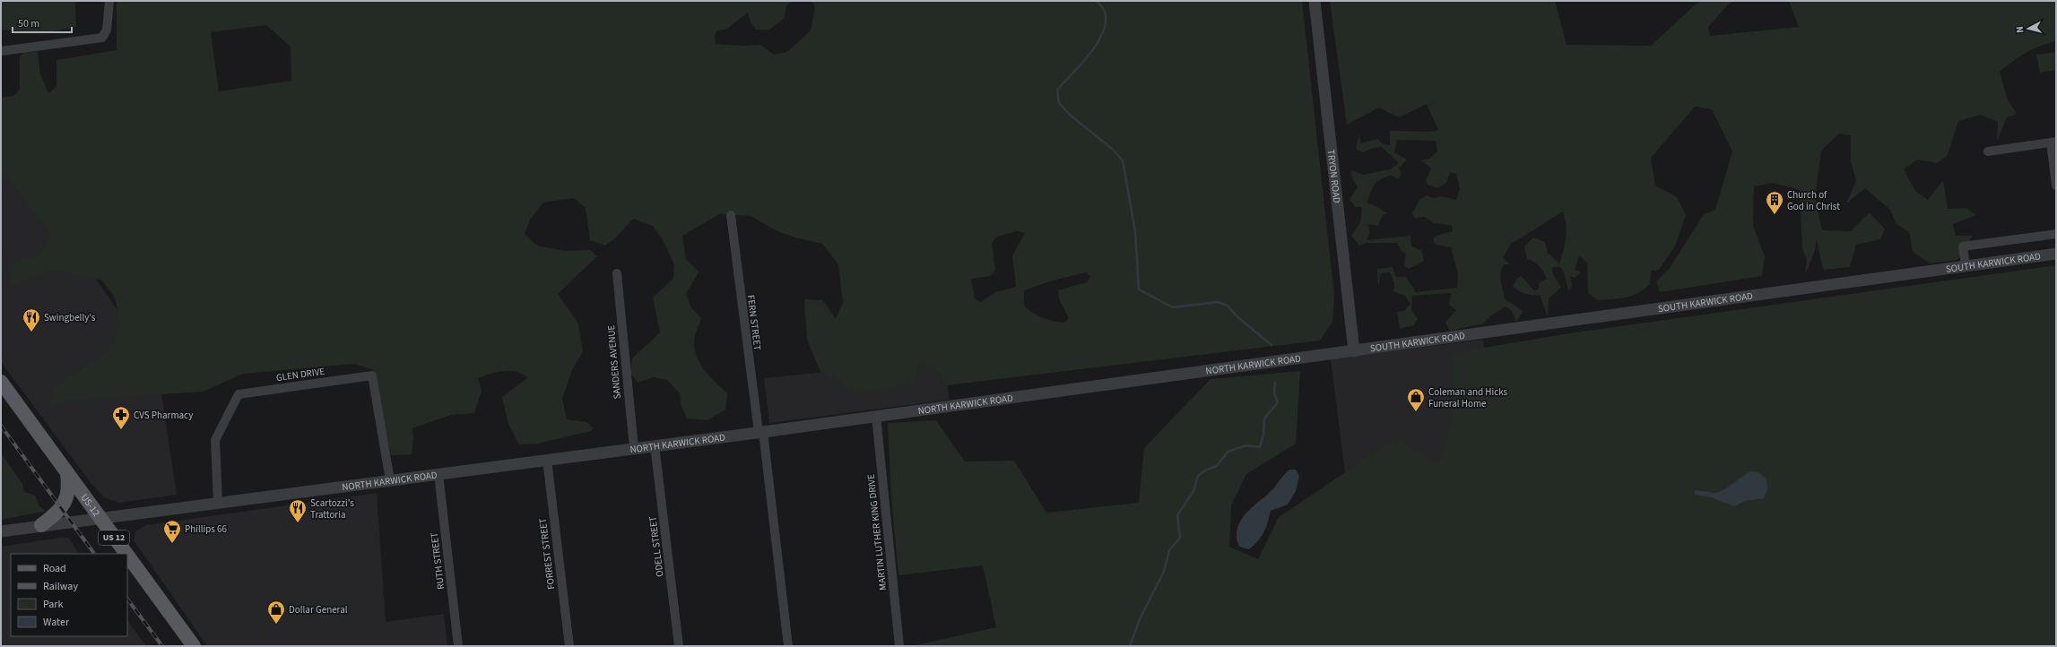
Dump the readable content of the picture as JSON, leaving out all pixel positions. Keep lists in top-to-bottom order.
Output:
{
  "streets": {
    "main road": ["US-12", "US 12"],
    "street": [
      "TRYON ROAD",
      "SOUTH KARWICK ROAD",
      "FERN STREET",
      "SANDERS AVENUE",
      "NORTH KARWICK ROAD",
      "GLEN DRIVE",
      "MARTIN LUTHER KING DRIVE",
      "ODELL STREET",
      "FORREST STREET",
      "RUTH STREET"
    ]
  },
  "crossings": [
    ["TRYON ROAD", "SOUTH KARWICK ROAD"],
    ["TRYON ROAD", "NORTH KARWICK ROAD"],
    ["SOUTH KARWICK ROAD", "NORTH KARWICK ROAD"],
    ["FERN STREET", "NORTH KARWICK ROAD"],
    ["SANDERS AVENUE", "NORTH KARWICK ROAD"],
    ["NORTH KARWICK ROAD", "GLEN DRIVE"],
    ["NORTH KARWICK ROAD", "US-12"],
    ["NORTH KARWICK ROAD", "MARTIN LUTHER KING DRIVE"],
    ["NORTH KARWICK ROAD", "ODELL STREET"],
    ["NORTH KARWICK ROAD", "FORREST STREET"],
    ["NORTH KARWICK ROAD", "RUTH STREET"]
  ],
  "places": {
    "building": ["Church of God in Christ"],
    "restaurant": ["Swingbelly's", "Scartozzi's Trattoria"],
    "shop": ["Coleman and Hicks Funeral Home", "Dollar General"],
    "pharmacy": ["CVS Pharmacy"],
    "supermarket": ["Phillips 66"]
  },
  "legend": [
    "Road",
    "Railway",
    "Park",
    "Water"
  ],
  "scale_bar": "50 m",
  "north": "left"
}
